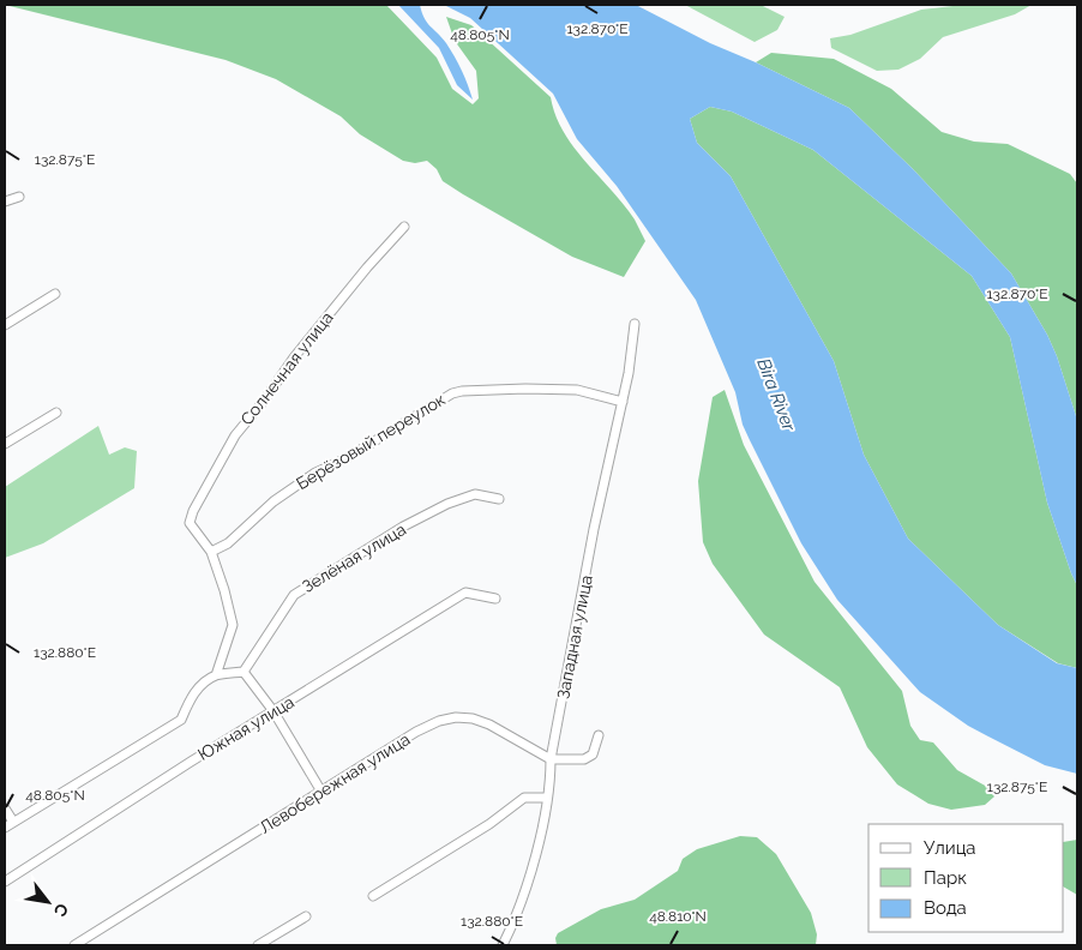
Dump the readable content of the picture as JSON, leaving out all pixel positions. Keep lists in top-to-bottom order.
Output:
{
  "streets": {
    "street": [
      "Солнечная улица",
      "Берёзовый переулок",
      "Зелёная улица",
      "Западная улица",
      "Южная улица",
      "Левобережная улица"
    ]
  },
  "crossings": [
    ["Солнечная улица", "Берёзовый переулок"],
    ["Берёзовый переулок", "Западная улица"],
    ["Западная улица", "Левобережная улица"]
  ],
  "water": ["Bira River"],
  "legend": ["Улица", "Парк", "Вода"],
  "north": "bottom right",
  "coordinates": [
    "132.870°E",
    "48.805°N",
    "132.875°E",
    "132.880°E",
    "48.810°N"
  ]
}
